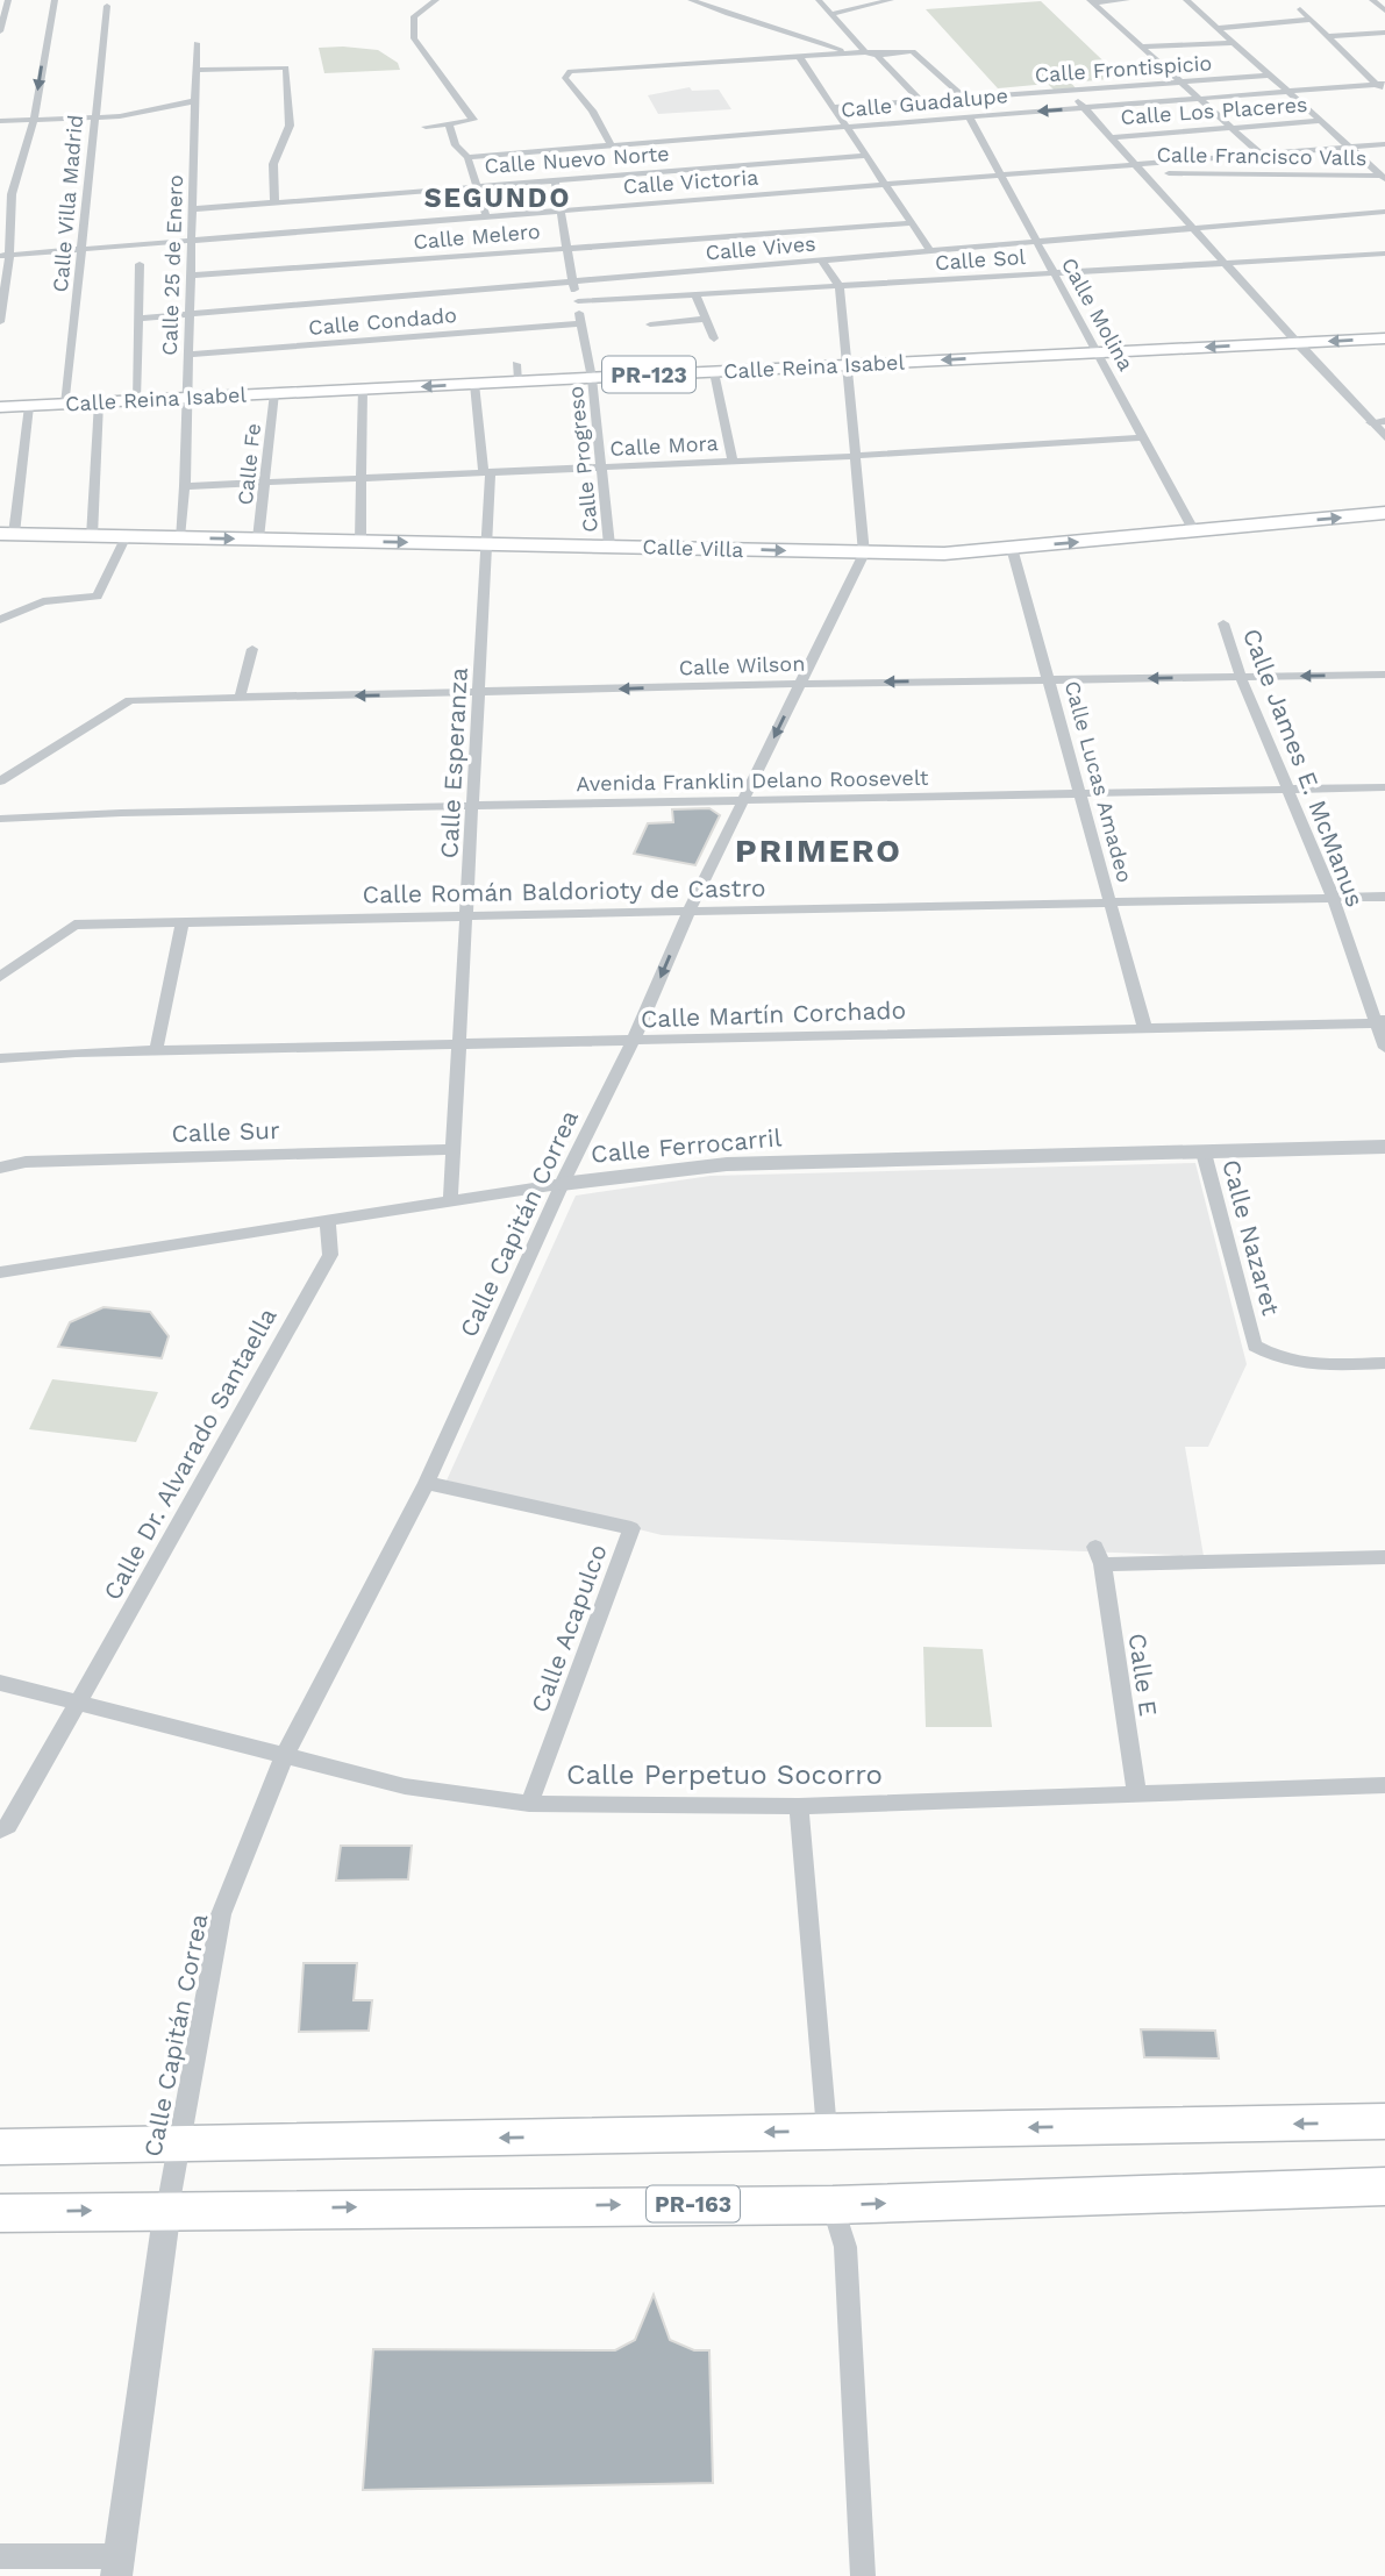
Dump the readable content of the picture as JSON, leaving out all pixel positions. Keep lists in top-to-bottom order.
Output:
{
  "streets": {
    "main road": [
      "Calle Reina Isabel",
      "PR-123",
      "Calle Villa",
      "PR-163"
    ],
    "street": [
      "Calle Frontispicio",
      "Calle Guadalupe",
      "Calle Los Placeres",
      "Calle Francisco Valls",
      "Calle Nuevo Norte",
      "Calle Victoria",
      "Calle Villa Madrid",
      "Calle Melero",
      "Calle Vives",
      "Calle Sol",
      "Calle 25 de Enero",
      "Calle Molina",
      "Calle Condado",
      "Calle Mora",
      "Calle Progreso",
      "Calle Fe",
      "Calle Wilson",
      "Calle Esperanza",
      "Calle James E. McManus",
      "Avenida Franklin Delano Roosevelt",
      "Calle Lucas Amadeo",
      "Calle Román Baldorioty de Castro",
      "Calle Martín Corchado",
      "Calle Sur",
      "Calle Ferrocarril",
      "Calle Capitán Correa",
      "Calle Nazaret",
      "Calle Dr. Alvarado Santaella",
      "Calle Acapulco",
      "Calle E",
      "Calle Perpetuo Socorro"
    ]
  },
  "crossings": [
    ["Calle Guadalupe", "Calle Molina"],
    ["Calle Francisco Valls", "Calle Victoria"],
    ["Calle Nuevo Norte", "Calle 25 de Enero"],
    ["Calle Nuevo Norte", "Calle Progreso"],
    ["Calle Victoria", "Calle Villa Madrid"],
    ["Calle Victoria", "Calle 25 de Enero"],
    ["Calle Victoria", "Calle Molina"],
    ["Calle Victoria", "Calle Progreso"],
    ["Calle Villa Madrid", "Calle Reina Isabel"],
    ["Calle Melero", "Calle 25 de Enero"],
    ["Calle Melero", "Calle Progreso"],
    ["Calle Vives", "Calle 25 de Enero"],
    ["Calle Vives", "Calle Molina"],
    ["Calle Vives", "Calle Progreso"],
    ["Calle Sol", "Calle Molina"],
    ["Calle Sol", "Calle Progreso"],
    ["Calle 25 de Enero", "Calle Condado"],
    ["Calle 25 de Enero", "Calle Reina Isabel"],
    ["Calle 25 de Enero", "Calle Mora"],
    ["Calle 25 de Enero", "Calle Villa"],
    ["Calle Molina", "Calle Reina Isabel"],
    ["Calle Molina", "Calle Mora"],
    ["Calle Molina", "Calle Villa"],
    ["Calle Condado", "Calle Progreso"],
    ["Calle Reina Isabel", "Calle Progreso"],
    ["Calle Reina Isabel", "Calle Fe"],
    ["Calle Reina Isabel", "Calle Esperanza"],
    ["Calle Mora", "Calle Progreso"],
    ["Calle Mora", "Calle Fe"],
    ["Calle Mora", "Calle Esperanza"],
    ["Calle Progreso", "Calle Villa"],
    ["Calle Fe", "Calle Villa"],
    ["Calle Villa", "Calle Esperanza"],
    ["Calle Villa", "Calle Lucas Amadeo"],
    ["Calle Villa", "Calle Capitán Correa"],
    ["Calle Wilson", "Calle Esperanza"],
    ["Calle Wilson", "Calle James E. McManus"],
    ["Calle Wilson", "Calle Lucas Amadeo"],
    ["Calle Wilson", "Calle Capitán Correa"],
    ["Calle Esperanza", "Avenida Franklin Delano Roosevelt"],
    ["Calle Esperanza", "Calle Román Baldorioty de Castro"],
    ["Calle Esperanza", "Calle Martín Corchado"],
    ["Calle Esperanza", "Calle Sur"],
    ["Calle Esperanza", "Calle Ferrocarril"],
    ["Calle James E. McManus", "Avenida Franklin Delano Roosevelt"],
    ["Calle James E. McManus", "Calle Román Baldorioty de Castro"],
    ["Calle James E. McManus", "Calle Martín Corchado"],
    ["Avenida Franklin Delano Roosevelt", "Calle Lucas Amadeo"],
    ["Avenida Franklin Delano Roosevelt", "Calle Capitán Correa"],
    ["Calle Lucas Amadeo", "Calle Román Baldorioty de Castro"],
    ["Calle Lucas Amadeo", "Calle Martín Corchado"],
    ["Calle Román Baldorioty de Castro", "Calle Capitán Correa"],
    ["Calle Martín Corchado", "Calle Capitán Correa"],
    ["Calle Ferrocarril", "Calle Capitán Correa"],
    ["Calle Ferrocarril", "Calle Nazaret"],
    ["Calle Ferrocarril", "Calle Dr. Alvarado Santaella"],
    ["Calle Capitán Correa", "Calle Acapulco"],
    ["Calle Capitán Correa", "Calle Perpetuo Socorro"],
    ["Calle Capitán Correa", "PR-163"],
    ["Calle Dr. Alvarado Santaella", "Calle Perpetuo Socorro"],
    ["Calle Acapulco", "Calle Perpetuo Socorro"],
    ["Calle E", "Calle Perpetuo Socorro"]
  ],
  "one_way": ["Calle Reina Isabel", "Calle Villa", "Calle Wilson"],
  "districts": ["SEGUNDO", "PRIMERO"]
}
